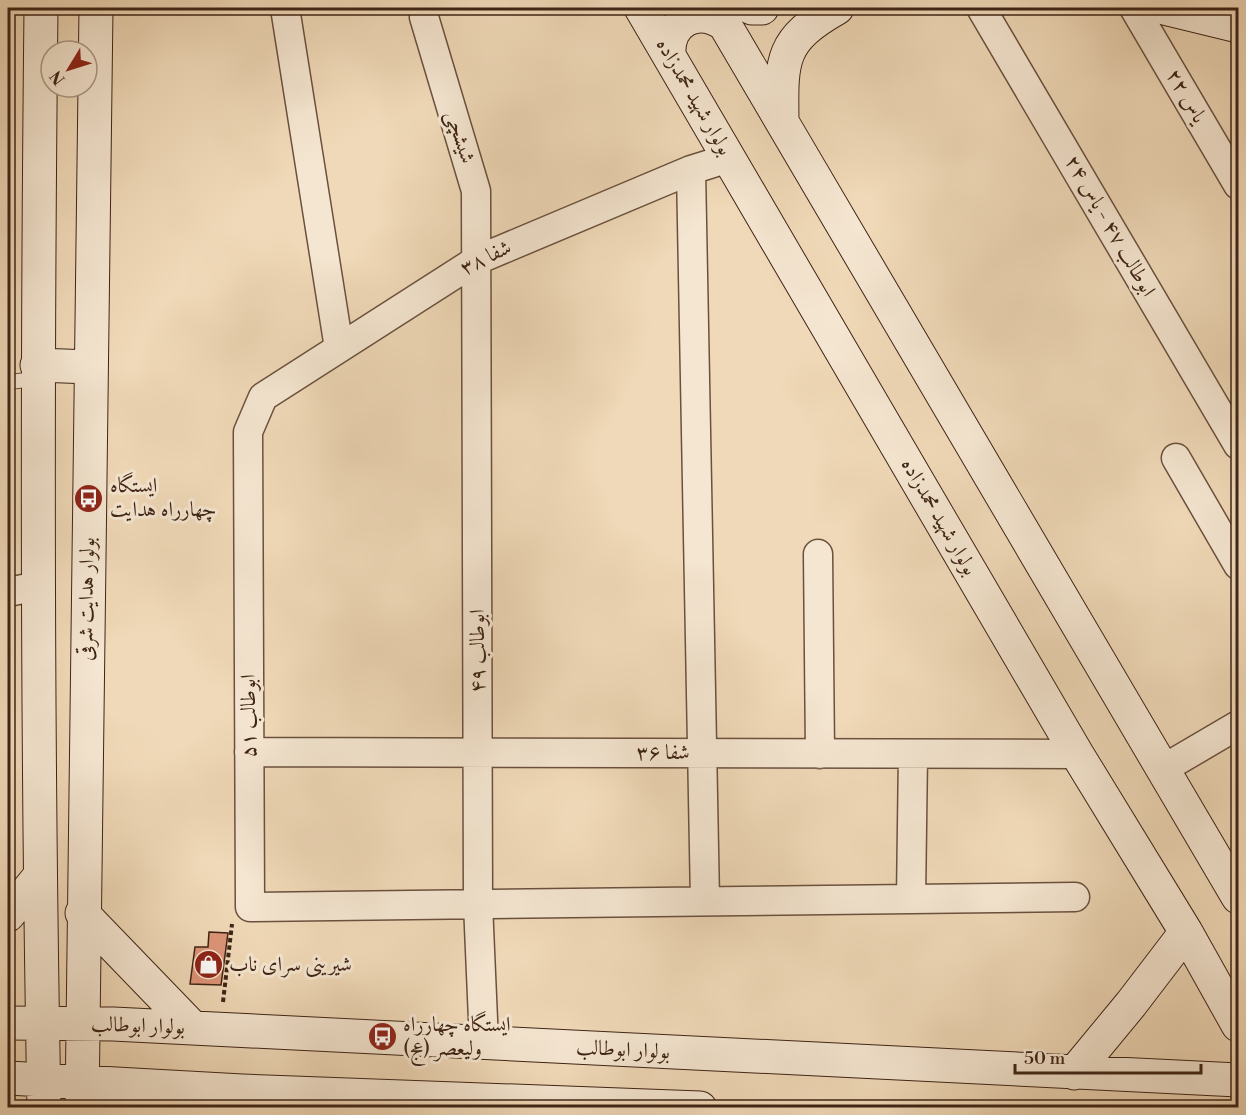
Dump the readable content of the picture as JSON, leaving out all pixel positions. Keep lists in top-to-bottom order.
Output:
{
  "streets": {
    "main road": ["بولوار شهید محمدزاده", "بولوار هدایت شرقی", "بولوار ابوطالب"],
    "street": [
      "یاس ۲۲",
      "شیشچی",
      "ابوطالب ۴۷ - یاس ۲۴",
      "شفا ۳۸",
      "ابوطالب ۴۹",
      "ابوطالب ۵۱",
      "شفا ۳۶"
    ]
  },
  "crossings": [
    ["بولوار شهید محمدزاده", "شفا ۳۸"],
    ["بولوار شهید محمدزاده", "شفا ۳۶"],
    ["شیشچی", "شفا ۳۸"],
    ["شیشچی", "ابوطالب ۴۹"],
    ["شفا ۳۸", "ابوطالب ۴۹"],
    ["شفا ۳۸", "ابوطالب ۵۱"],
    ["بولوار هدایت شرقی", "بولوار ابوطالب"],
    ["ابوطالب ۴۹", "شفا ۳۶"],
    ["ابوطالب ۴۹", "بولوار ابوطالب"],
    ["ابوطالب ۵۱", "شفا ۳۶"]
  ],
  "places": {
    "bus stop": ["ایستگاه چهارراه هدایت", "ایستگاه چهارراه ولیعصر (عج)"],
    "shop": ["شیرینی سرای ناب"]
  },
  "scale_bar": "50 m",
  "north": "bottom left"
}
